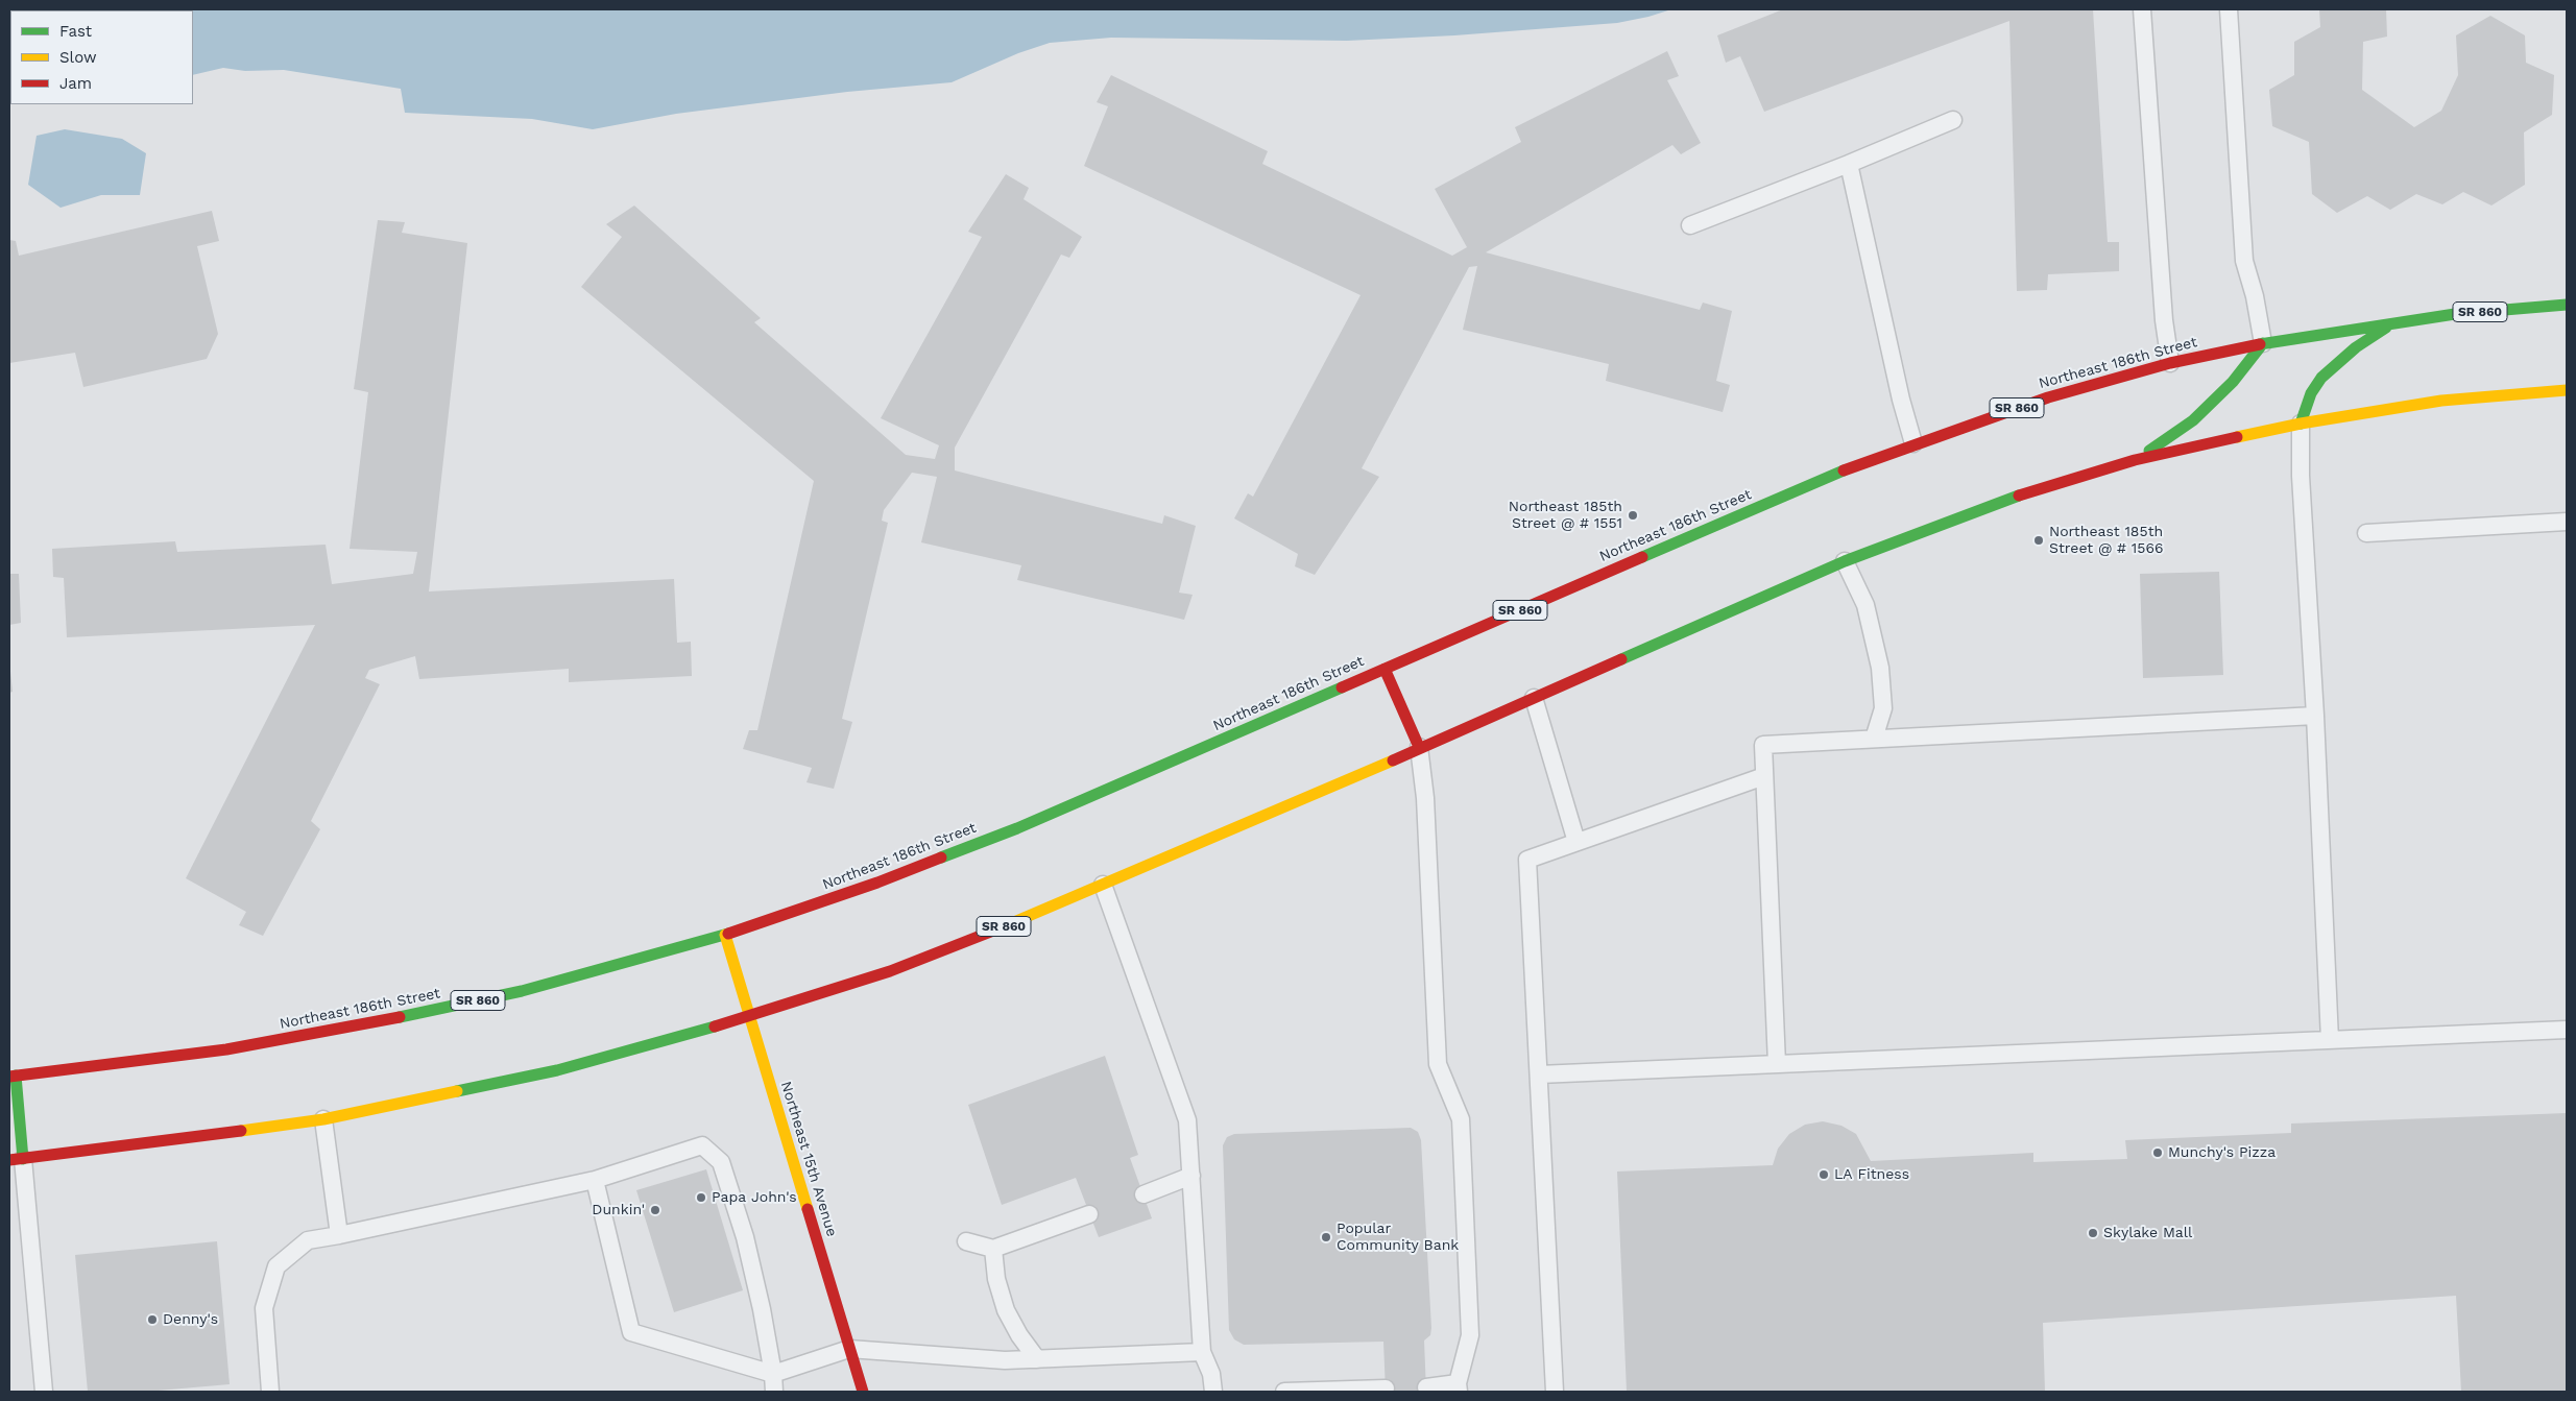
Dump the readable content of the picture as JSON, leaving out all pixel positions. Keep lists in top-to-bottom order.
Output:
{
  "streets": {
    "main road": ["SR 860", "Northeast 186th Street", "Northeast 15th Avenue"]
  },
  "crossings": [
    ["SR 860", "Northeast 15th Avenue"],
    ["Northeast 186th Street", "Northeast 15th Avenue"]
  ],
  "places": [
    "Northeast 185th Street @ # 1551",
    "Northeast 185th Street @ # 1566",
    "Munchy's Pizza",
    "LA Fitness",
    "Papa John's",
    "Dunkin'",
    "Skylake Mall",
    "Popular Community Bank",
    "Denny's"
  ],
  "legend": ["Fast", "Slow", "Jam"]
}
